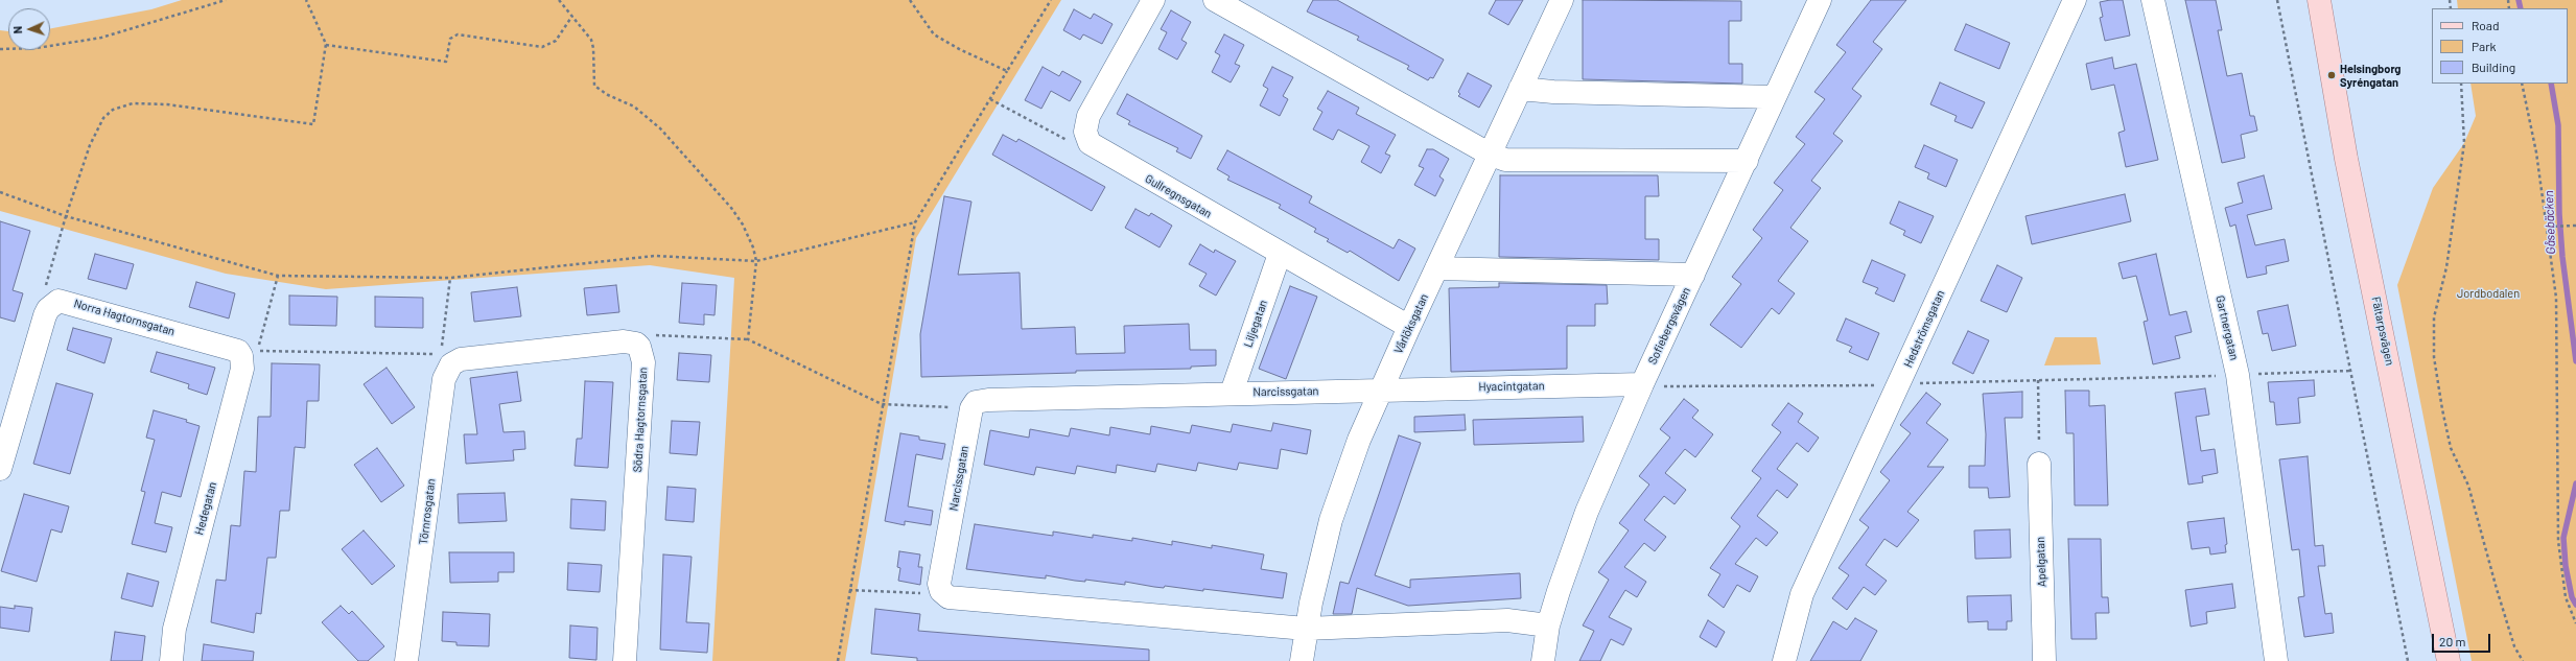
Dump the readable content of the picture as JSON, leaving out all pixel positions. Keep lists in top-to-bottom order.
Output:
{
  "streets": {
    "main road": ["Fältarpsvägen"],
    "street": [
      "Gullregnsgatan",
      "Norra Hagtornsgatan",
      "Liljegatan",
      "Vårlöksgatan",
      "Sofiebergsvägen",
      "Gartnergatan",
      "Hedströmsgatan",
      "Hyacintgatan",
      "Narcissgatan",
      "Södra Hagtornsgatan",
      "Hedegatan",
      "Törnrosgatan",
      "Apelgatan"
    ]
  },
  "crossings": [
    ["Gullregnsgatan", "Liljegatan"],
    ["Gullregnsgatan", "Vårlöksgatan"],
    ["Norra Hagtornsgatan", "Hedegatan"],
    ["Liljegatan", "Narcissgatan"],
    ["Vårlöksgatan", "Hyacintgatan"],
    ["Vårlöksgatan", "Narcissgatan"],
    ["Sofiebergsvägen", "Hyacintgatan"],
    ["Hyacintgatan", "Narcissgatan"]
  ],
  "water": ["Gåsebäcken"],
  "parks": ["Jordbodalen"],
  "places": ["Helsingborg Syréngatan"],
  "legend": ["Road", "Park", "Building"],
  "scale_bar": "20 m",
  "north": "left"
}
